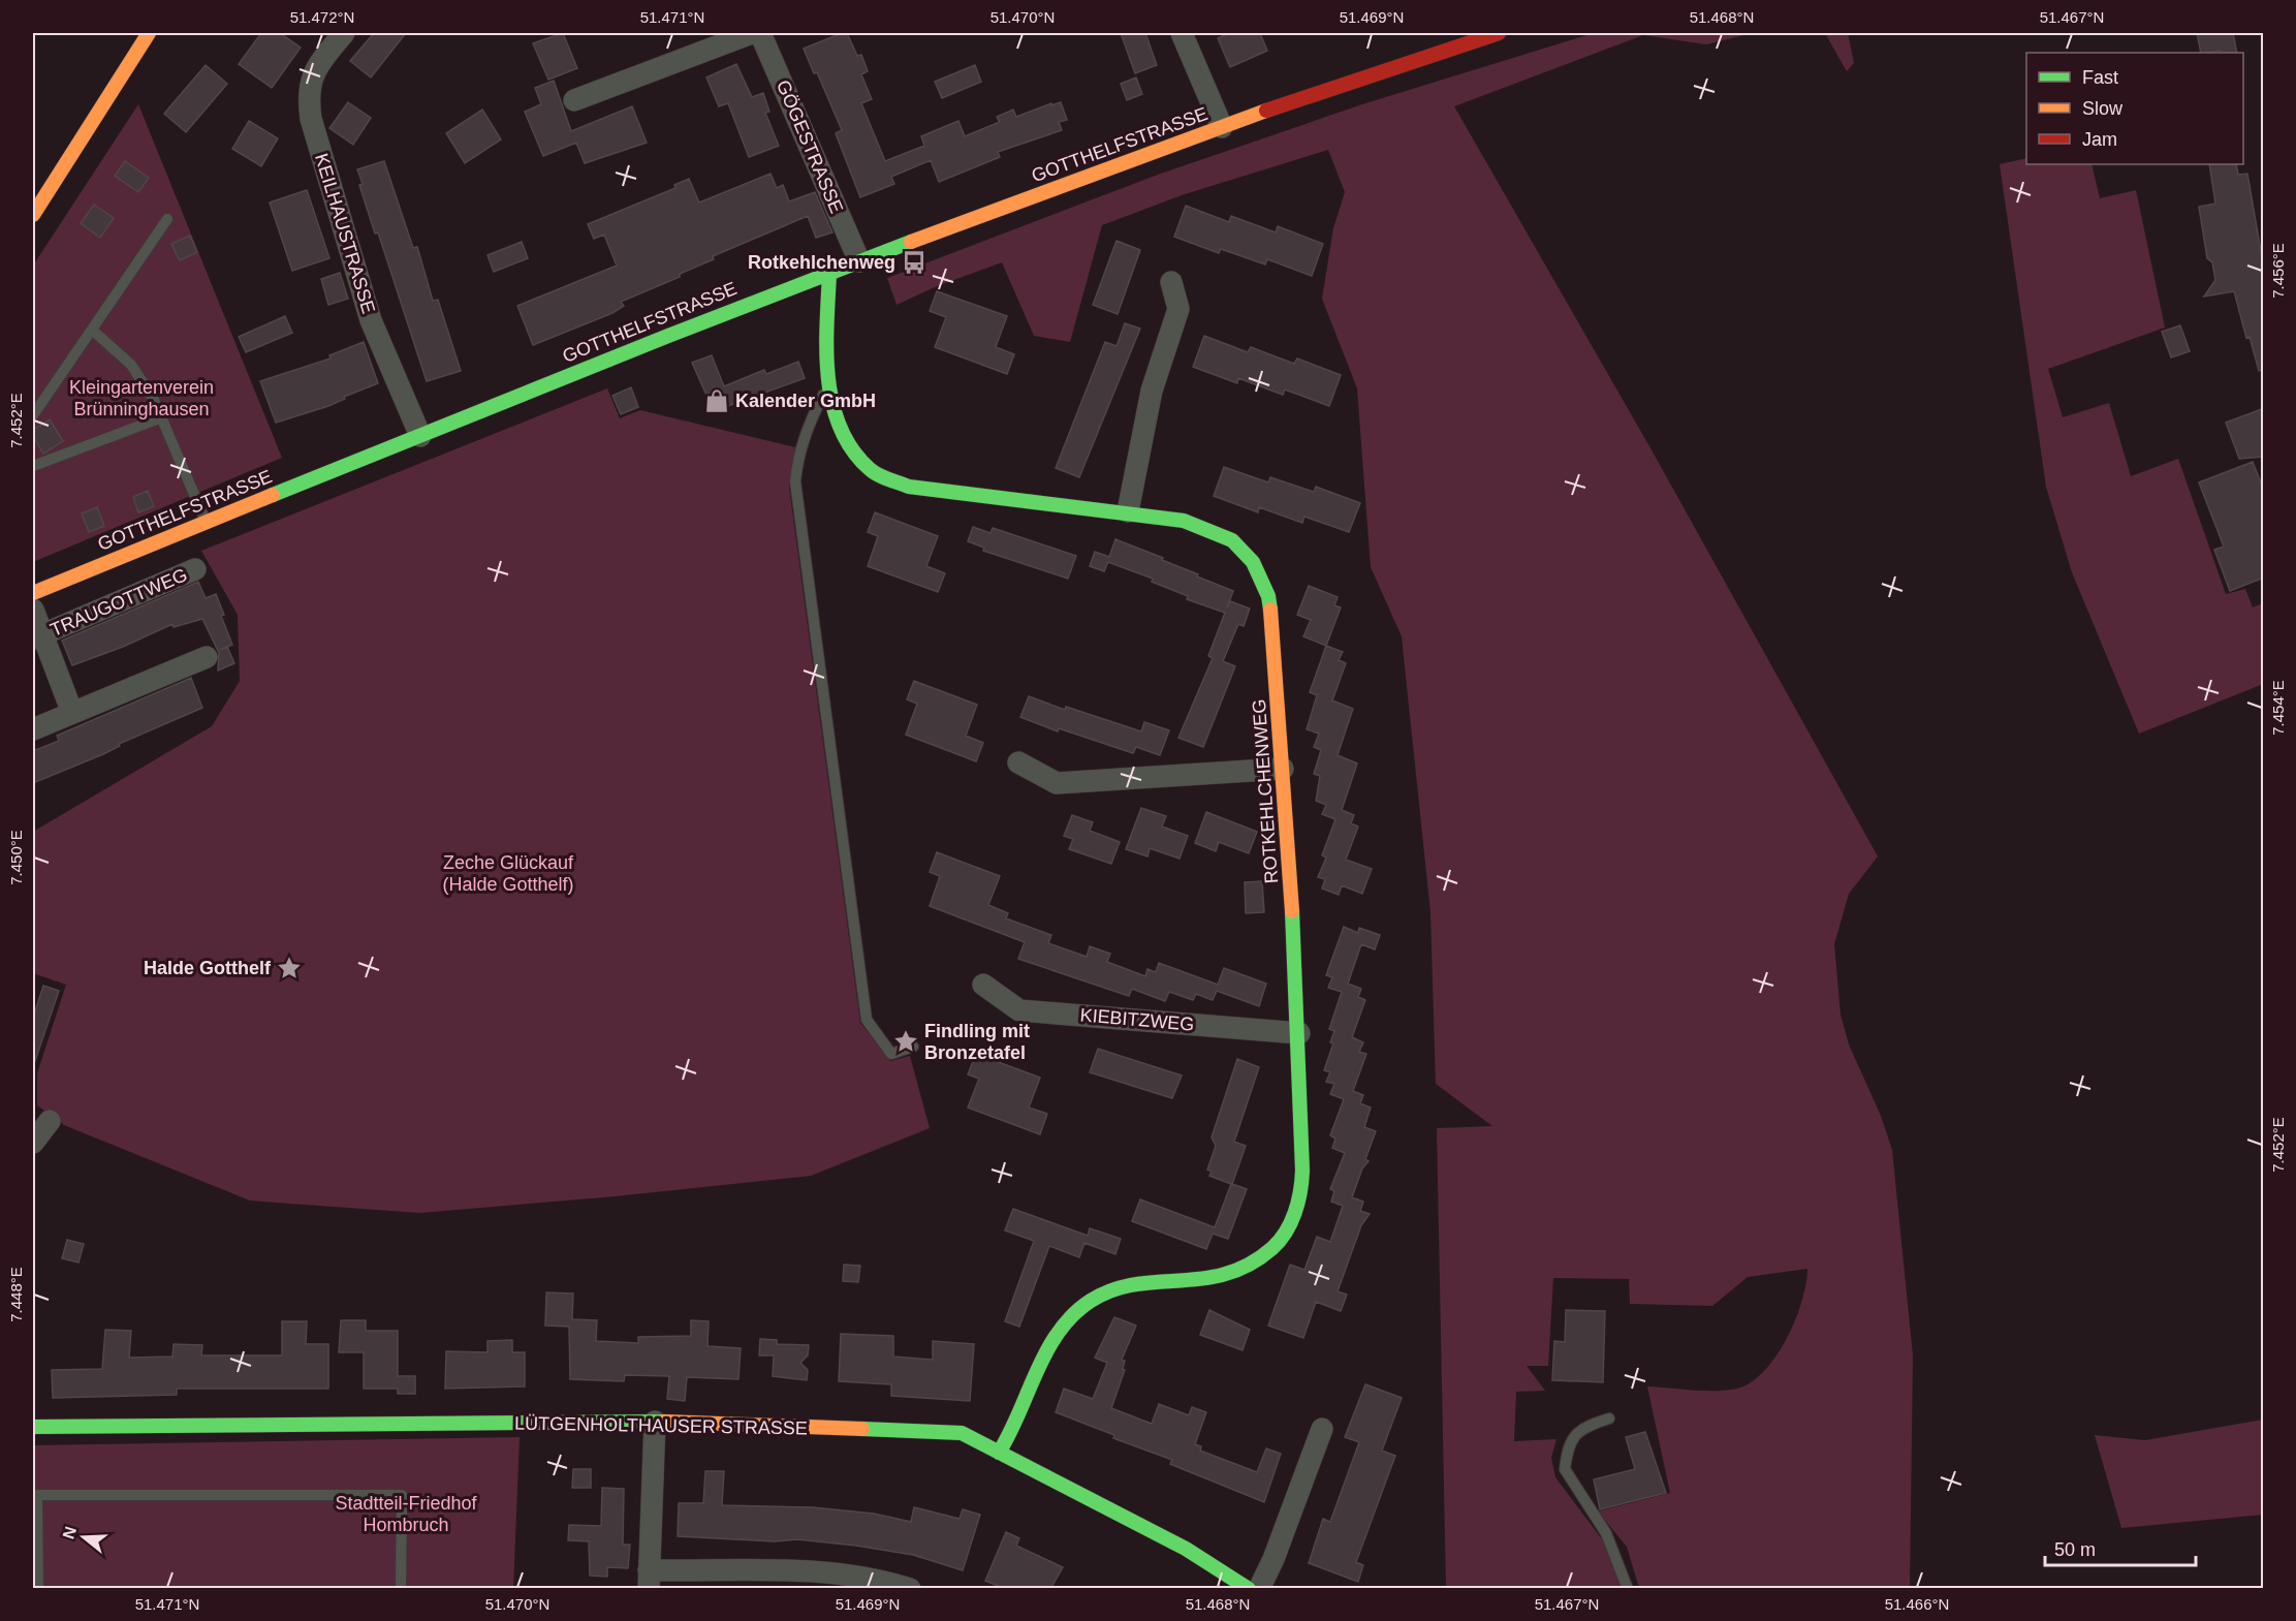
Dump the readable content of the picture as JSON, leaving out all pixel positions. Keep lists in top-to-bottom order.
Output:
{
  "streets": {
    "street": [
      "GOTTHELFSTRASSE",
      "GÖGESTRASSE",
      "KEILHAUSTRASSE",
      "TRAUGOTTWEG",
      "ROTKEHLCHENWEG",
      "KIEBITZWEG",
      "LÜTGENHOLTHAUSER STRASSE"
    ]
  },
  "crossings": [
    ["GOTTHELFSTRASSE", "GÖGESTRASSE"],
    ["GOTTHELFSTRASSE", "KEILHAUSTRASSE"],
    ["GOTTHELFSTRASSE", "ROTKEHLCHENWEG"],
    ["ROTKEHLCHENWEG", "KIEBITZWEG"],
    ["ROTKEHLCHENWEG", "LÜTGENHOLTHAUSER STRASSE"]
  ],
  "parks": ["Kleingartenverein Brünninghausen", "Zeche Glückauf (Halde Gotthelf)", "Stadtteil-Friedhof Hombruch"],
  "places": {
    "bus stop": ["Rotkehlchenweg"],
    "shop": ["Kalender GmbH"],
    "place": ["Halde Gotthelf", "Findling mit Bronzetafel"]
  },
  "legend": ["Fast", "Slow", "Jam"],
  "scale_bar": "50 m",
  "north": "left",
  "coordinates": [
    "51.472°N",
    "51.471°N",
    "51.470°N",
    "51.469°N",
    "51.468°N",
    "51.467°N",
    "7.456°E",
    "7.452°E",
    "7.454°E",
    "7.450°E",
    "7.448°E",
    "51.466°N"
  ]
}
